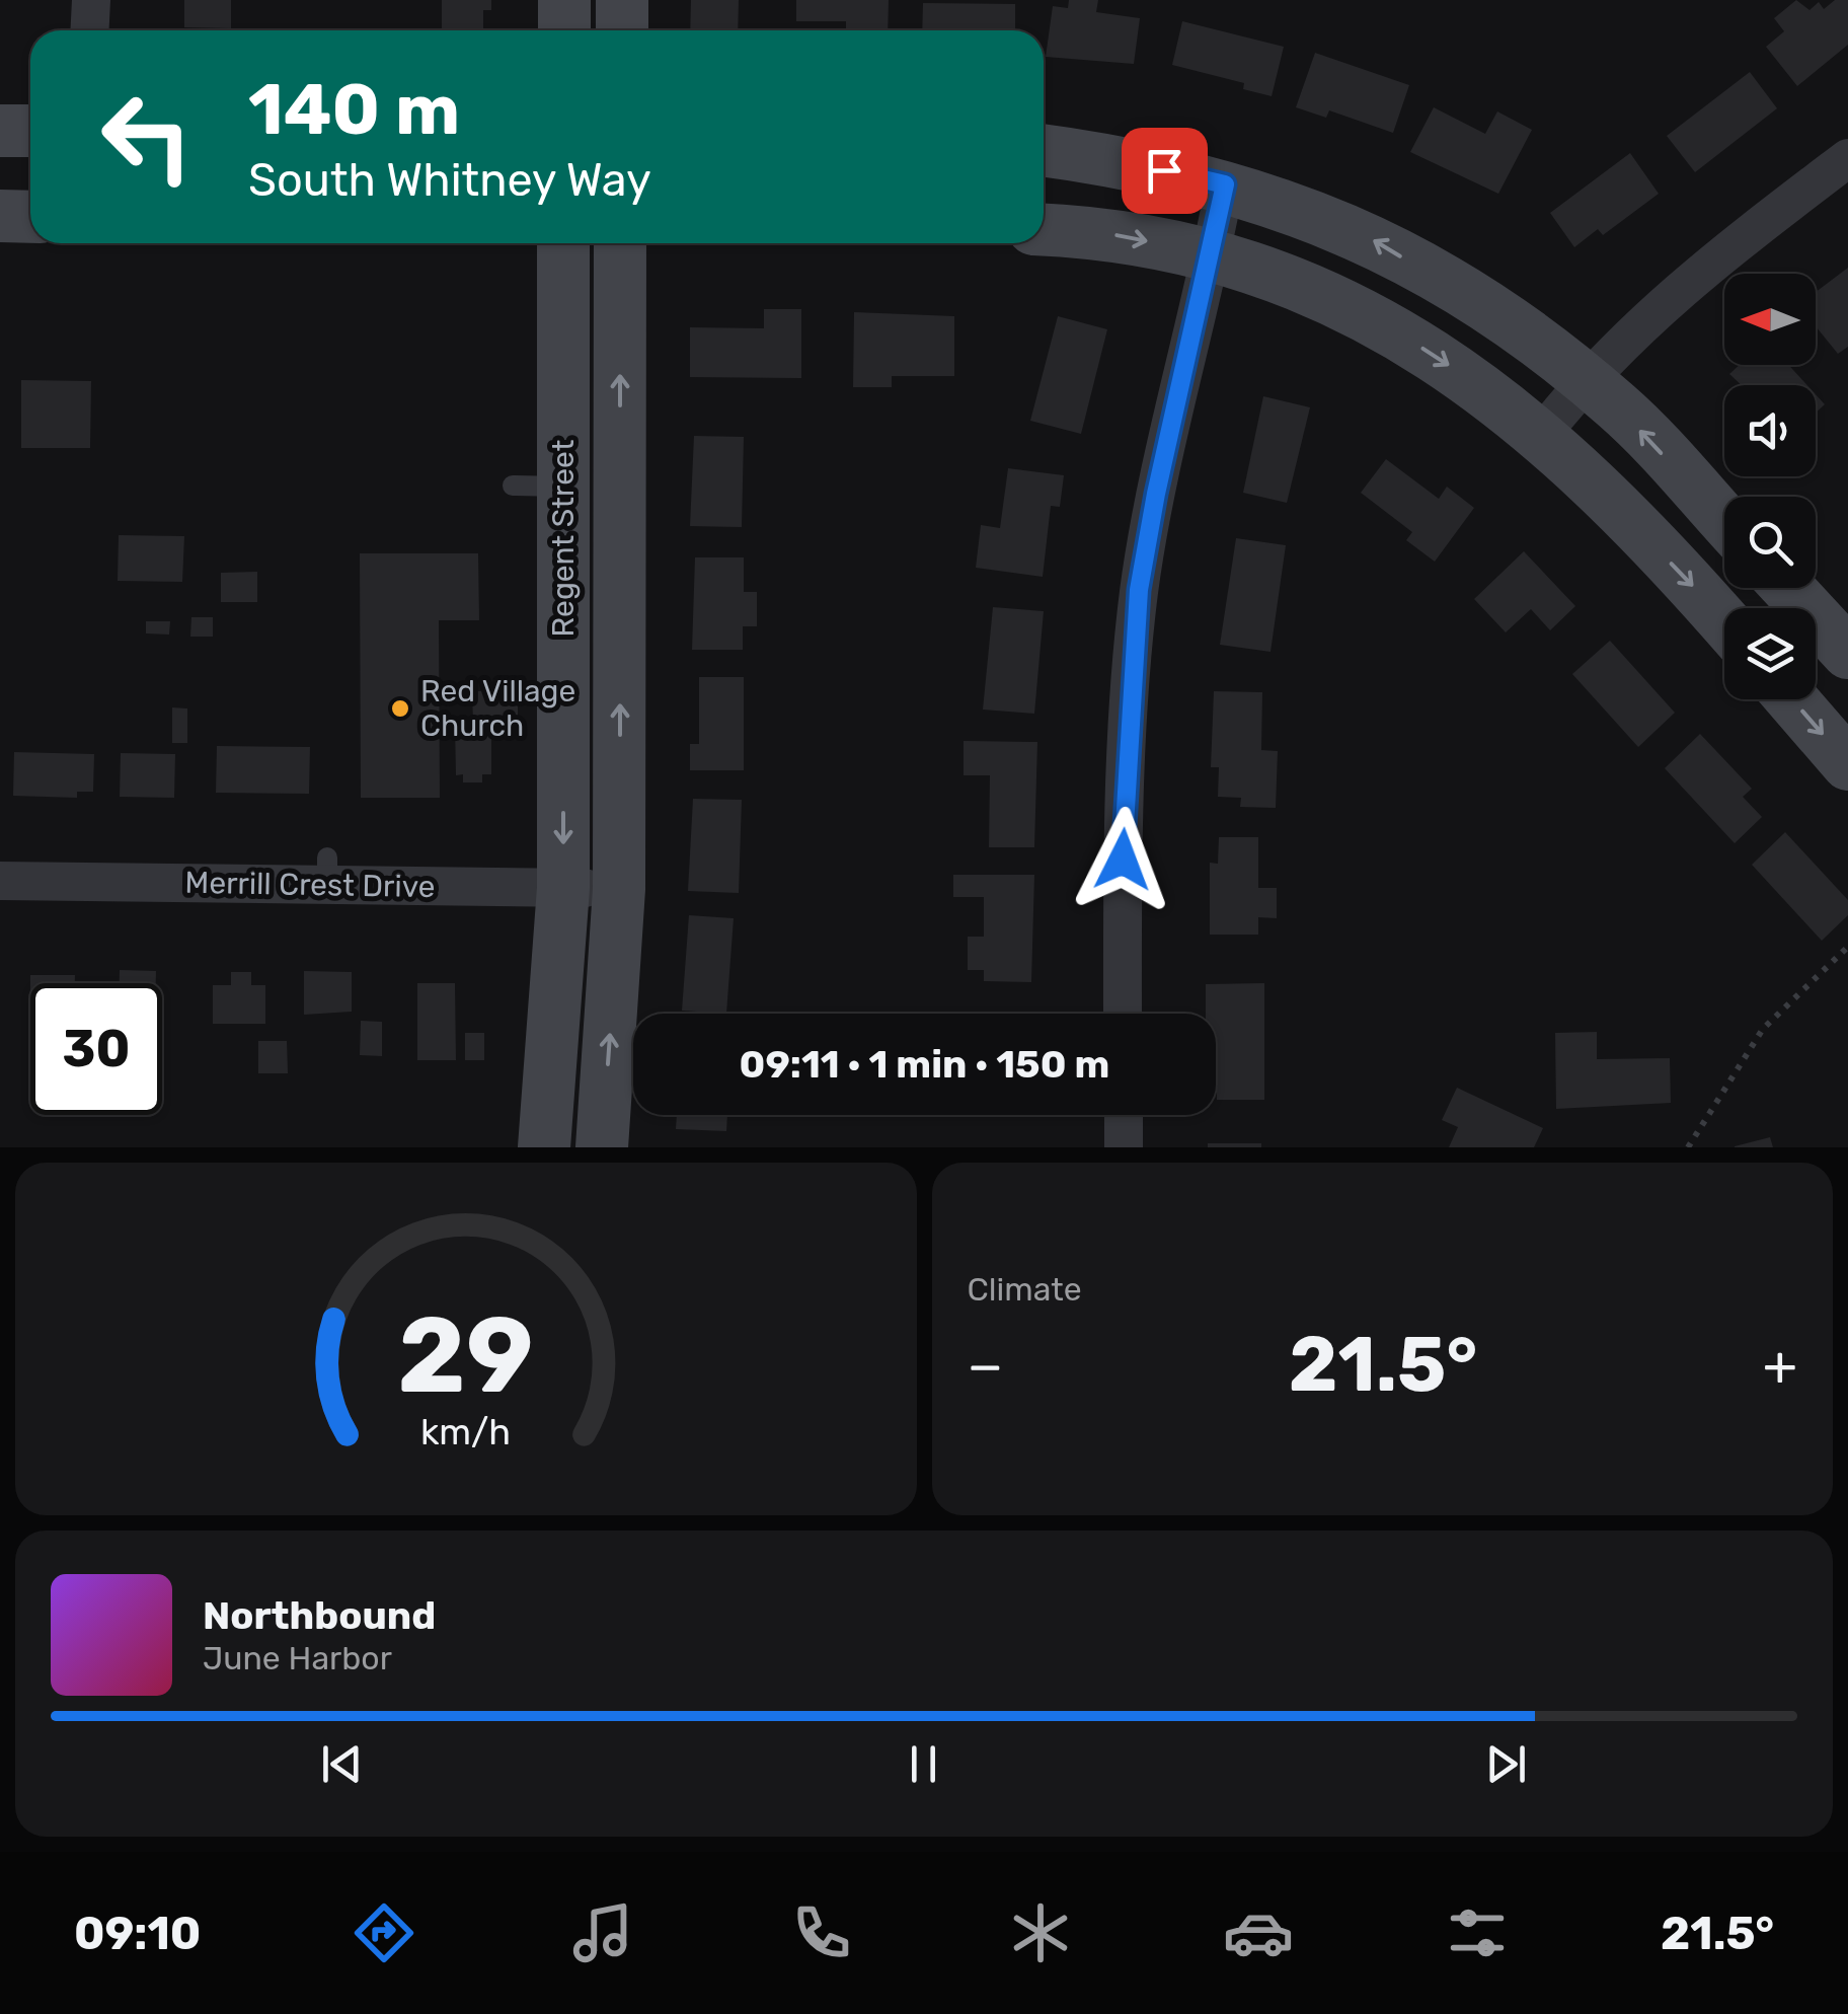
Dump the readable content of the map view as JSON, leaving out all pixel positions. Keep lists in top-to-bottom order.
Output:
{
  "streets": {
    "main road": ["Regent Street"],
    "street": ["Merrill Crest Drive"]
  },
  "crossings": [
    ["Regent Street", "Merrill Crest Drive"]
  ],
  "places": ["Red Village Church"],
  "north": "left",
  "page": {
    "turn": ["140 m", "South Whitney Way"],
    "limit": "30",
    "trip": "09:11 · 1 min · 150 m",
    "tile": "Climate",
    "heat": ["−", "21.5°", "+"],
    "song": ["Northbound", "June Harbor"],
    "tabs": ["09:10", "21.5°"],
    "gauge": ["29", "km/h"]
  }
}
